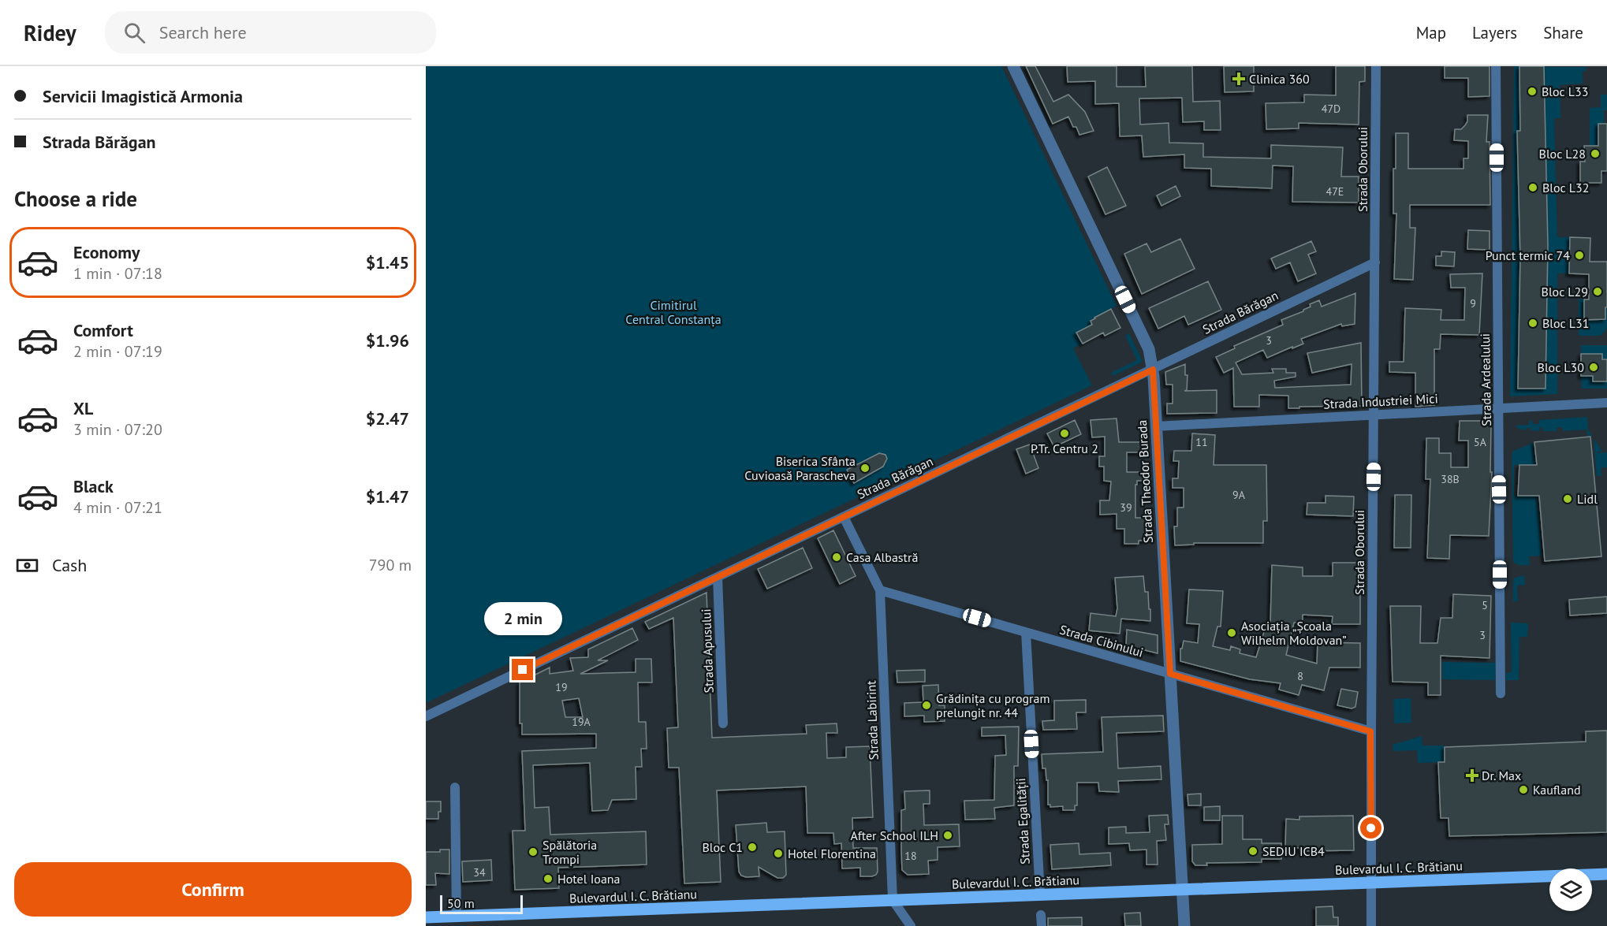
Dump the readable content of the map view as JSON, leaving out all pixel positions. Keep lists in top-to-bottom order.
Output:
{
  "streets": {
    "main road": ["Bulevardul I. C. Brătianu"],
    "street": [
      "Strada Oborului",
      "Strada Bărăgan",
      "Strada Ardealului",
      "Strada Industriei Mici",
      "Strada Theodor Burada",
      "Strada Cibinului",
      "Strada Apusului",
      "Strada Labirint",
      "Strada Egalității"
    ]
  },
  "crossings": [
    ["Strada Oborului", "Strada Bărăgan"],
    ["Strada Oborului", "Strada Industriei Mici"],
    ["Strada Oborului", "Strada Cibinului"],
    ["Strada Oborului", "Bulevardul I. C. Brătianu"],
    ["Strada Bărăgan", "Strada Theodor Burada"],
    ["Strada Bărăgan", "Strada Apusului"],
    ["Strada Bărăgan", "Strada Labirint"],
    ["Strada Ardealului", "Strada Industriei Mici"],
    ["Strada Industriei Mici", "Strada Theodor Burada"],
    ["Strada Theodor Burada", "Strada Cibinului"],
    ["Strada Theodor Burada", "Bulevardul I. C. Brătianu"],
    ["Strada Cibinului", "Strada Labirint"],
    ["Strada Cibinului", "Strada Egalității"],
    ["Strada Labirint", "Bulevardul I. C. Brătianu"],
    ["Strada Egalității", "Bulevardul I. C. Brătianu"]
  ],
  "parks": ["Cimitirul Central Constanța"],
  "places": {
    "health": ["Clinica 360", "Dr. Max"],
    "other": [
      "Bloc L33",
      "Bloc L28",
      "Bloc L32",
      "Punct termic 74",
      "Bloc L29",
      "Bloc L31",
      "Bloc L30",
      "P.Tr. Centru 2",
      "Biserica Sfânta Cuvioasă Parascheva",
      "Lidl",
      "Casa Albastră",
      "Asociația „Școala Wilhelm Moldovan”",
      "Grădinița cu program prelungit nr. 44",
      "Kaufland",
      "After School ILH",
      "Bloc C1",
      "SEDIU ICB4",
      "Spălătoria Trompi",
      "Hotel Florentina",
      "Hotel Ioana"
    ]
  },
  "house_numbers": [
    "47D",
    "47E",
    "9",
    "3",
    "11",
    "5A",
    "38B",
    "9A",
    "39",
    "5",
    "3",
    "8",
    "19",
    "19A",
    "18",
    "34"
  ],
  "scale_bar": "50 m",
  "page": {
    "header": "Ridey",
    "search": "Search here",
    "nav": ["Map", "Layers", "Share"],
    "banner": ["Servicii Imagistică Armonia", "Strada Bărăgan"],
    "heading": "Choose a ride",
    "list": [
      {
        "name": "Economy",
        "note": "1 min · 07:18",
        "value": "$1.45"
      },
      {
        "name": "Comfort",
        "note": "2 min · 07:19",
        "value": "$1.96"
      },
      {
        "name": "XL",
        "note": "3 min · 07:20",
        "value": "$2.47"
      },
      {
        "name": "Black",
        "note": "4 min · 07:21",
        "value": "$1.47"
      }
    ],
    "pay": ["Cash", "790 m"],
    "bubble": "2 min",
    "buttons": "Confirm",
    "scale": "50 m"
  }
}
